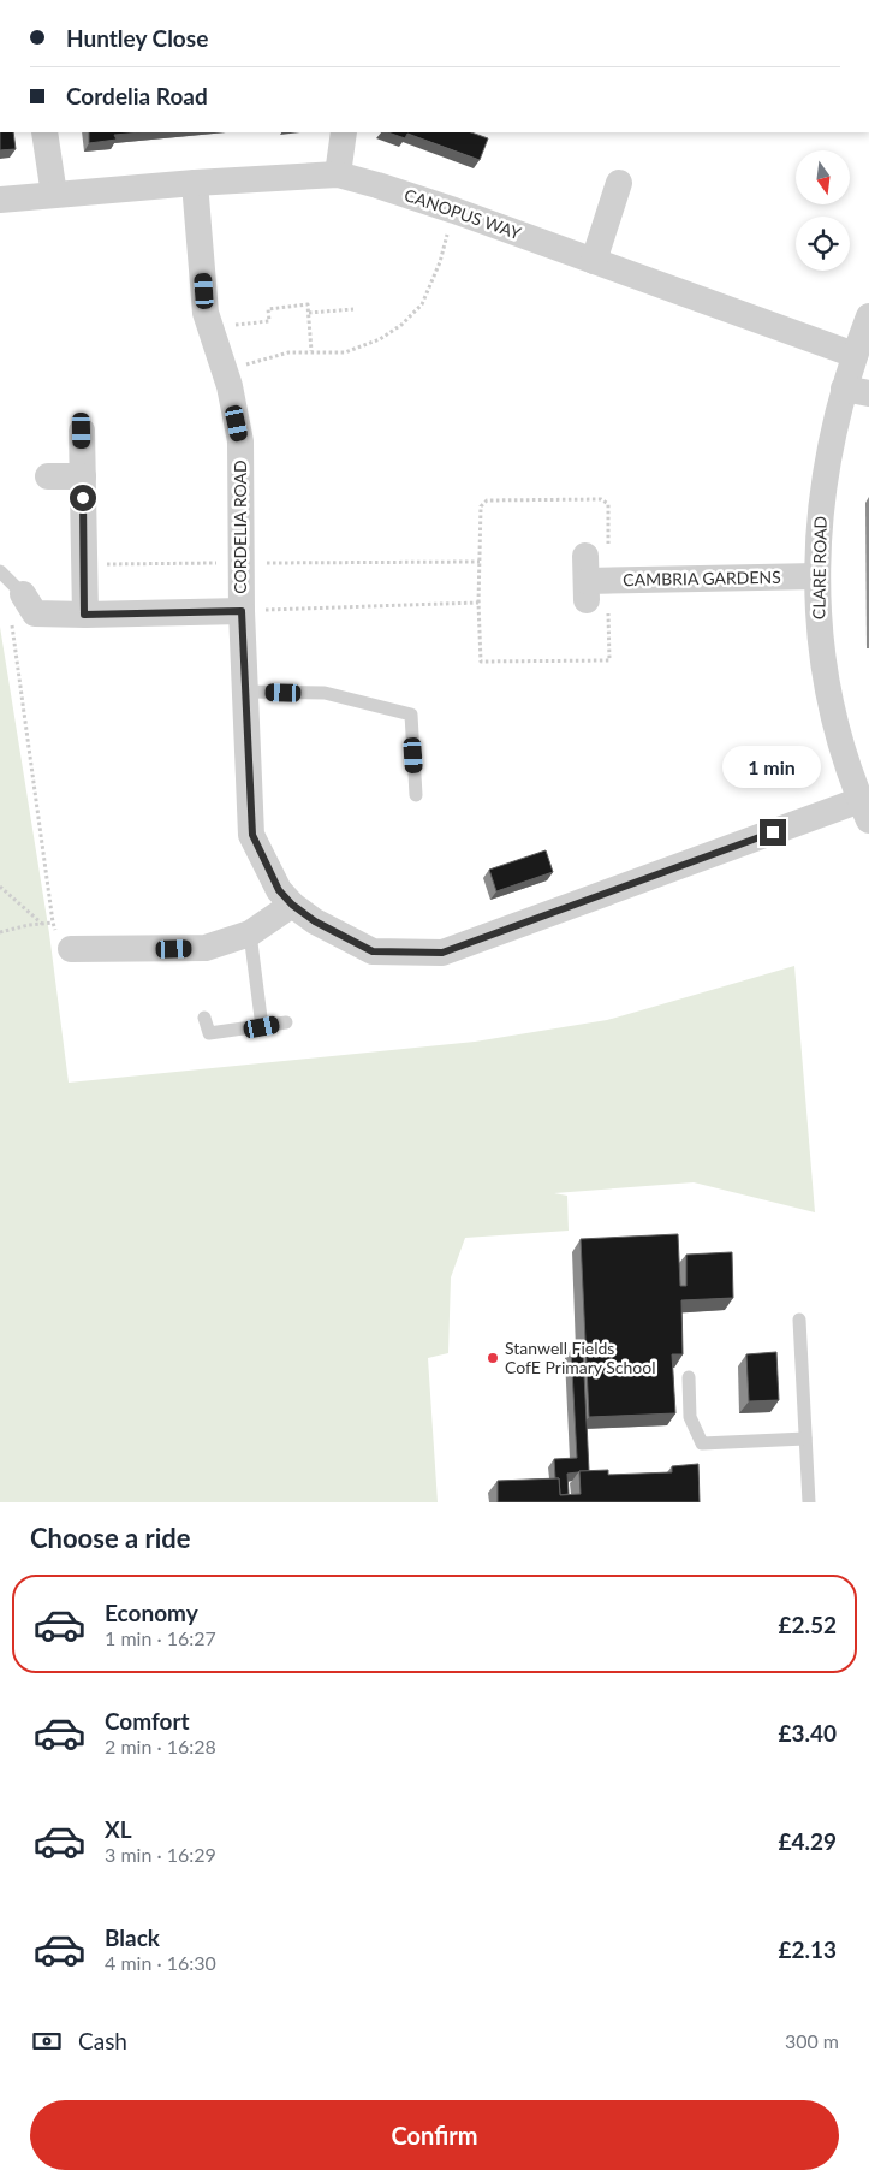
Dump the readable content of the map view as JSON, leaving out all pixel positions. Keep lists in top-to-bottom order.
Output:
{
  "streets": {
    "street": [
      "CANOPUS WAY",
      "CORDELIA ROAD",
      "CLARE ROAD",
      "CAMBRIA GARDENS"
    ]
  },
  "crossings": [
    ["CANOPUS WAY", "CORDELIA ROAD"],
    ["CANOPUS WAY", "CLARE ROAD"],
    ["CORDELIA ROAD", "CLARE ROAD"],
    ["CLARE ROAD", "CAMBRIA GARDENS"]
  ],
  "places": ["Stanwell Fields CofE Primary School"],
  "north": "bottom",
  "page": {
    "banner": ["Huntley Close", "Cordelia Road"],
    "bubble": "1 min",
    "heading": "Choose a ride",
    "list": [
      {
        "name": "Economy",
        "note": "1 min · 16:27",
        "value": "£2.52"
      },
      {
        "name": "Comfort",
        "note": "2 min · 16:28",
        "value": "£3.40"
      },
      {
        "name": "XL",
        "note": "3 min · 16:29",
        "value": "£4.29"
      },
      {
        "name": "Black",
        "note": "4 min · 16:30",
        "value": "£2.13"
      }
    ],
    "pay": ["Cash", "300 m"],
    "buttons": "Confirm"
  }
}
